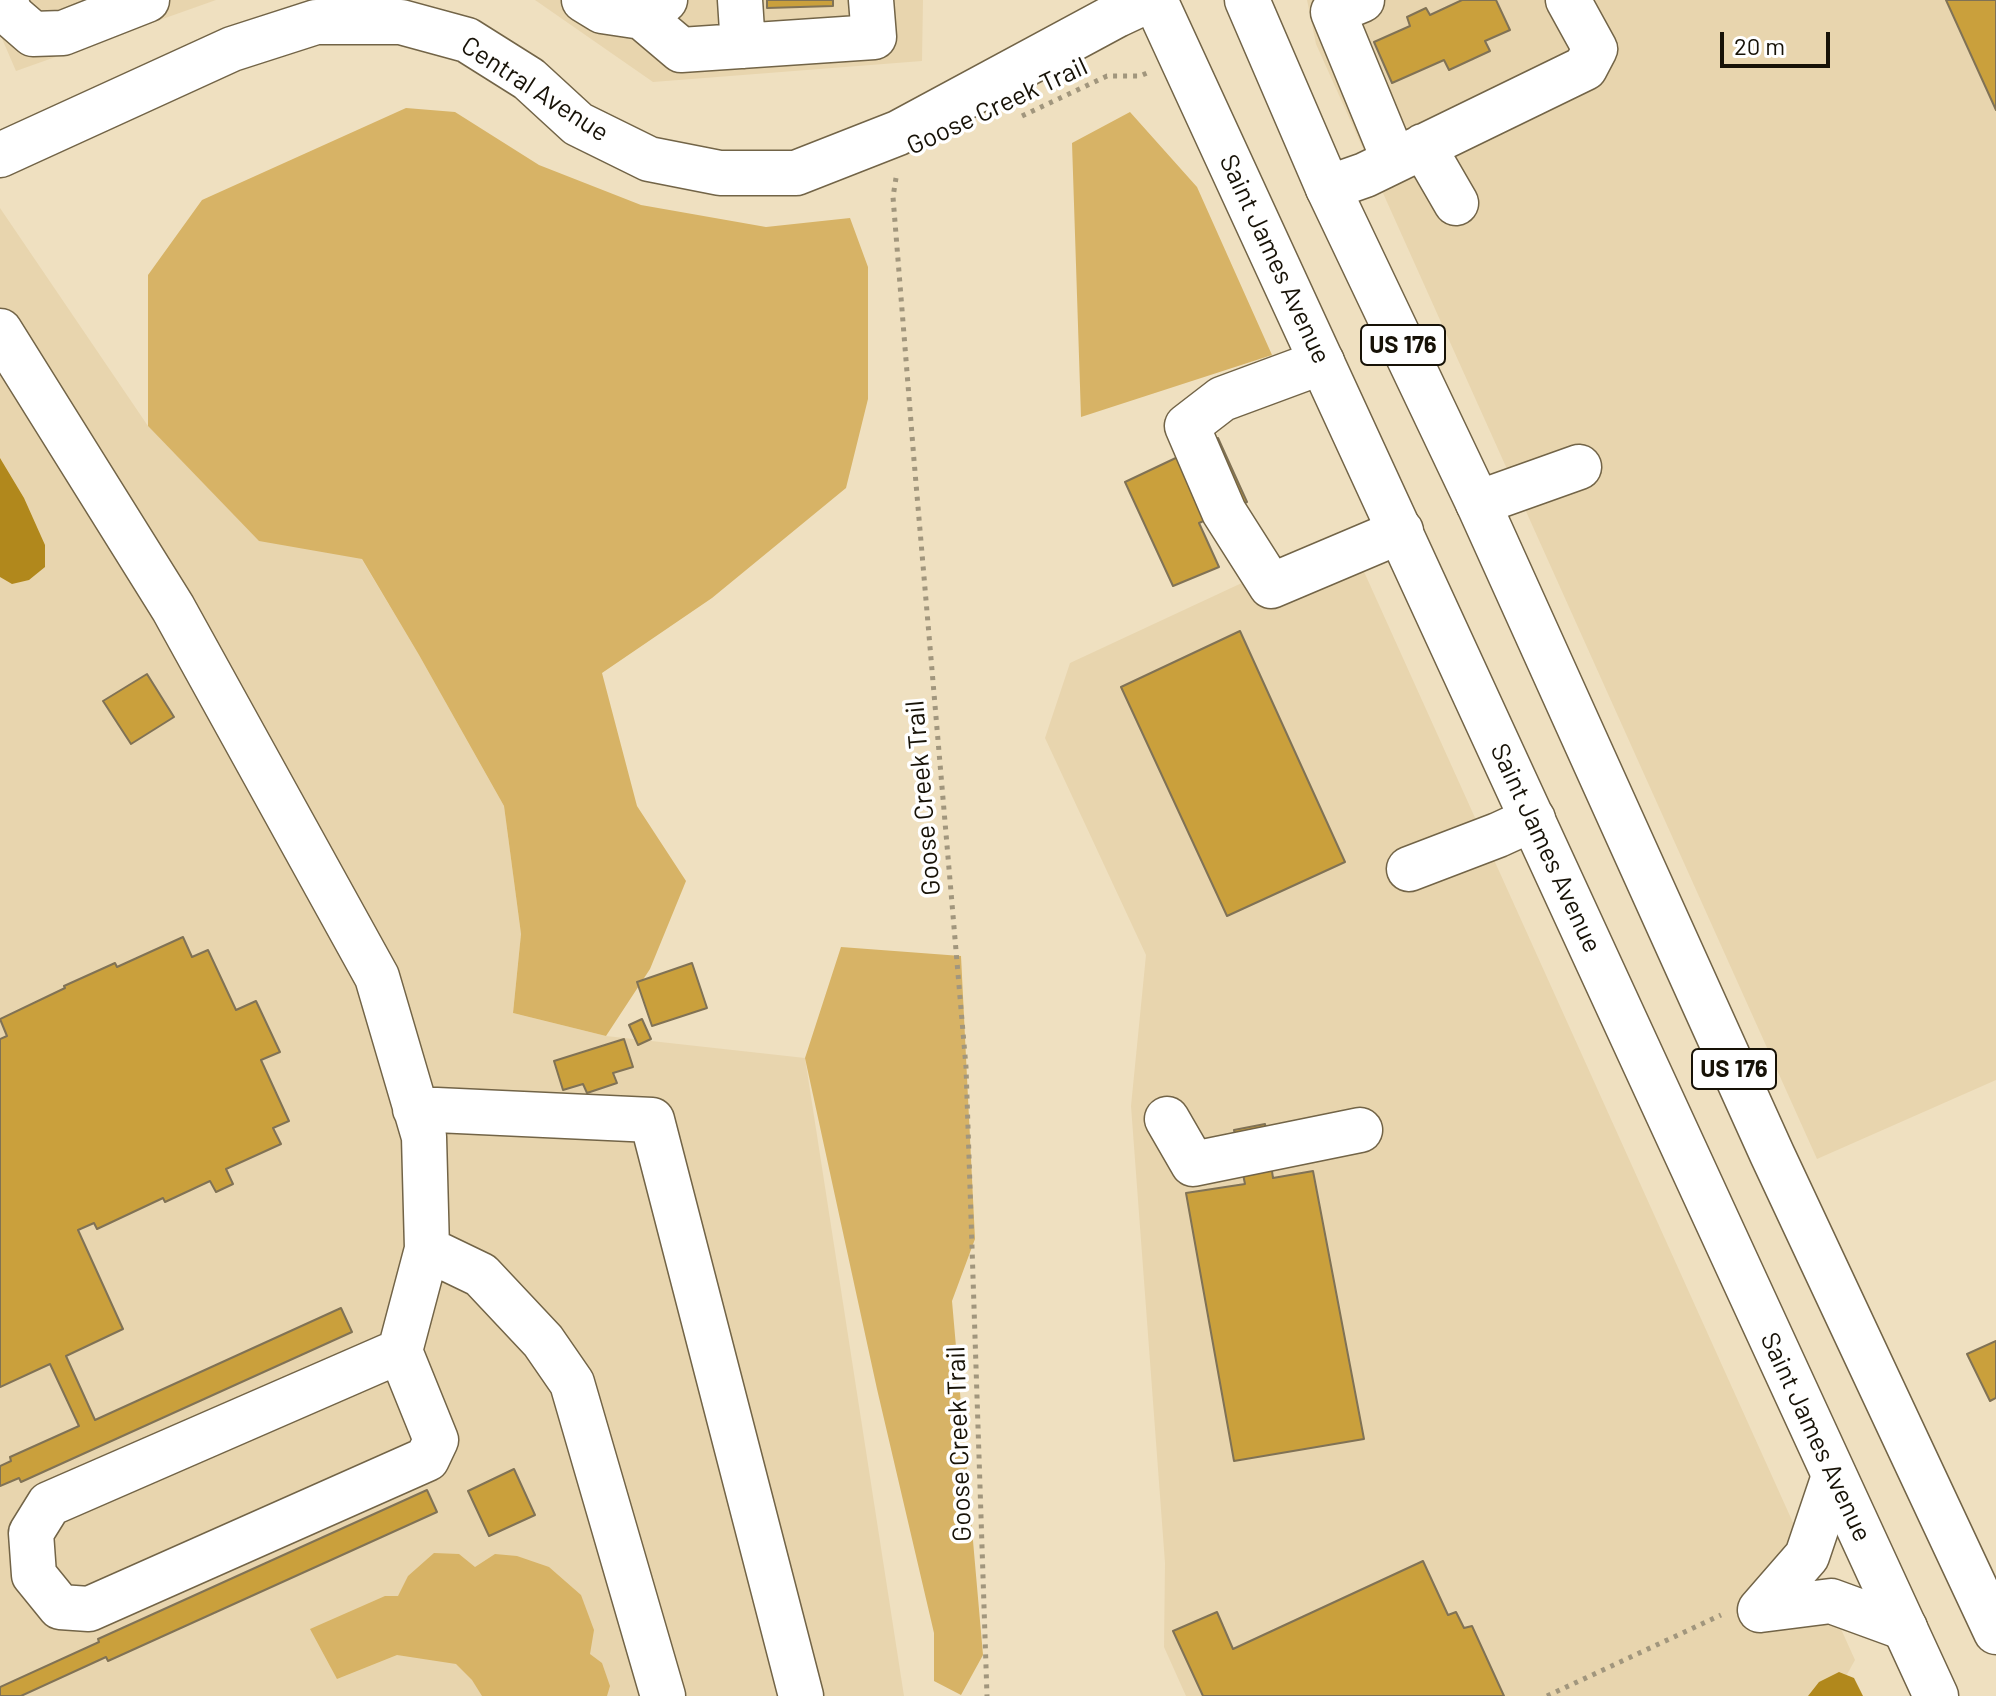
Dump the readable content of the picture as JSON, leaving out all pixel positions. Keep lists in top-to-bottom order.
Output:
{
  "streets": {
    "main road": ["Central Avenue", "Saint James Avenue", "US 176"],
    "path": ["Goose Creek Trail"]
  },
  "crossings": [
    ["Central Avenue", "Saint James Avenue"]
  ],
  "scale_bar": "20 m"
}
